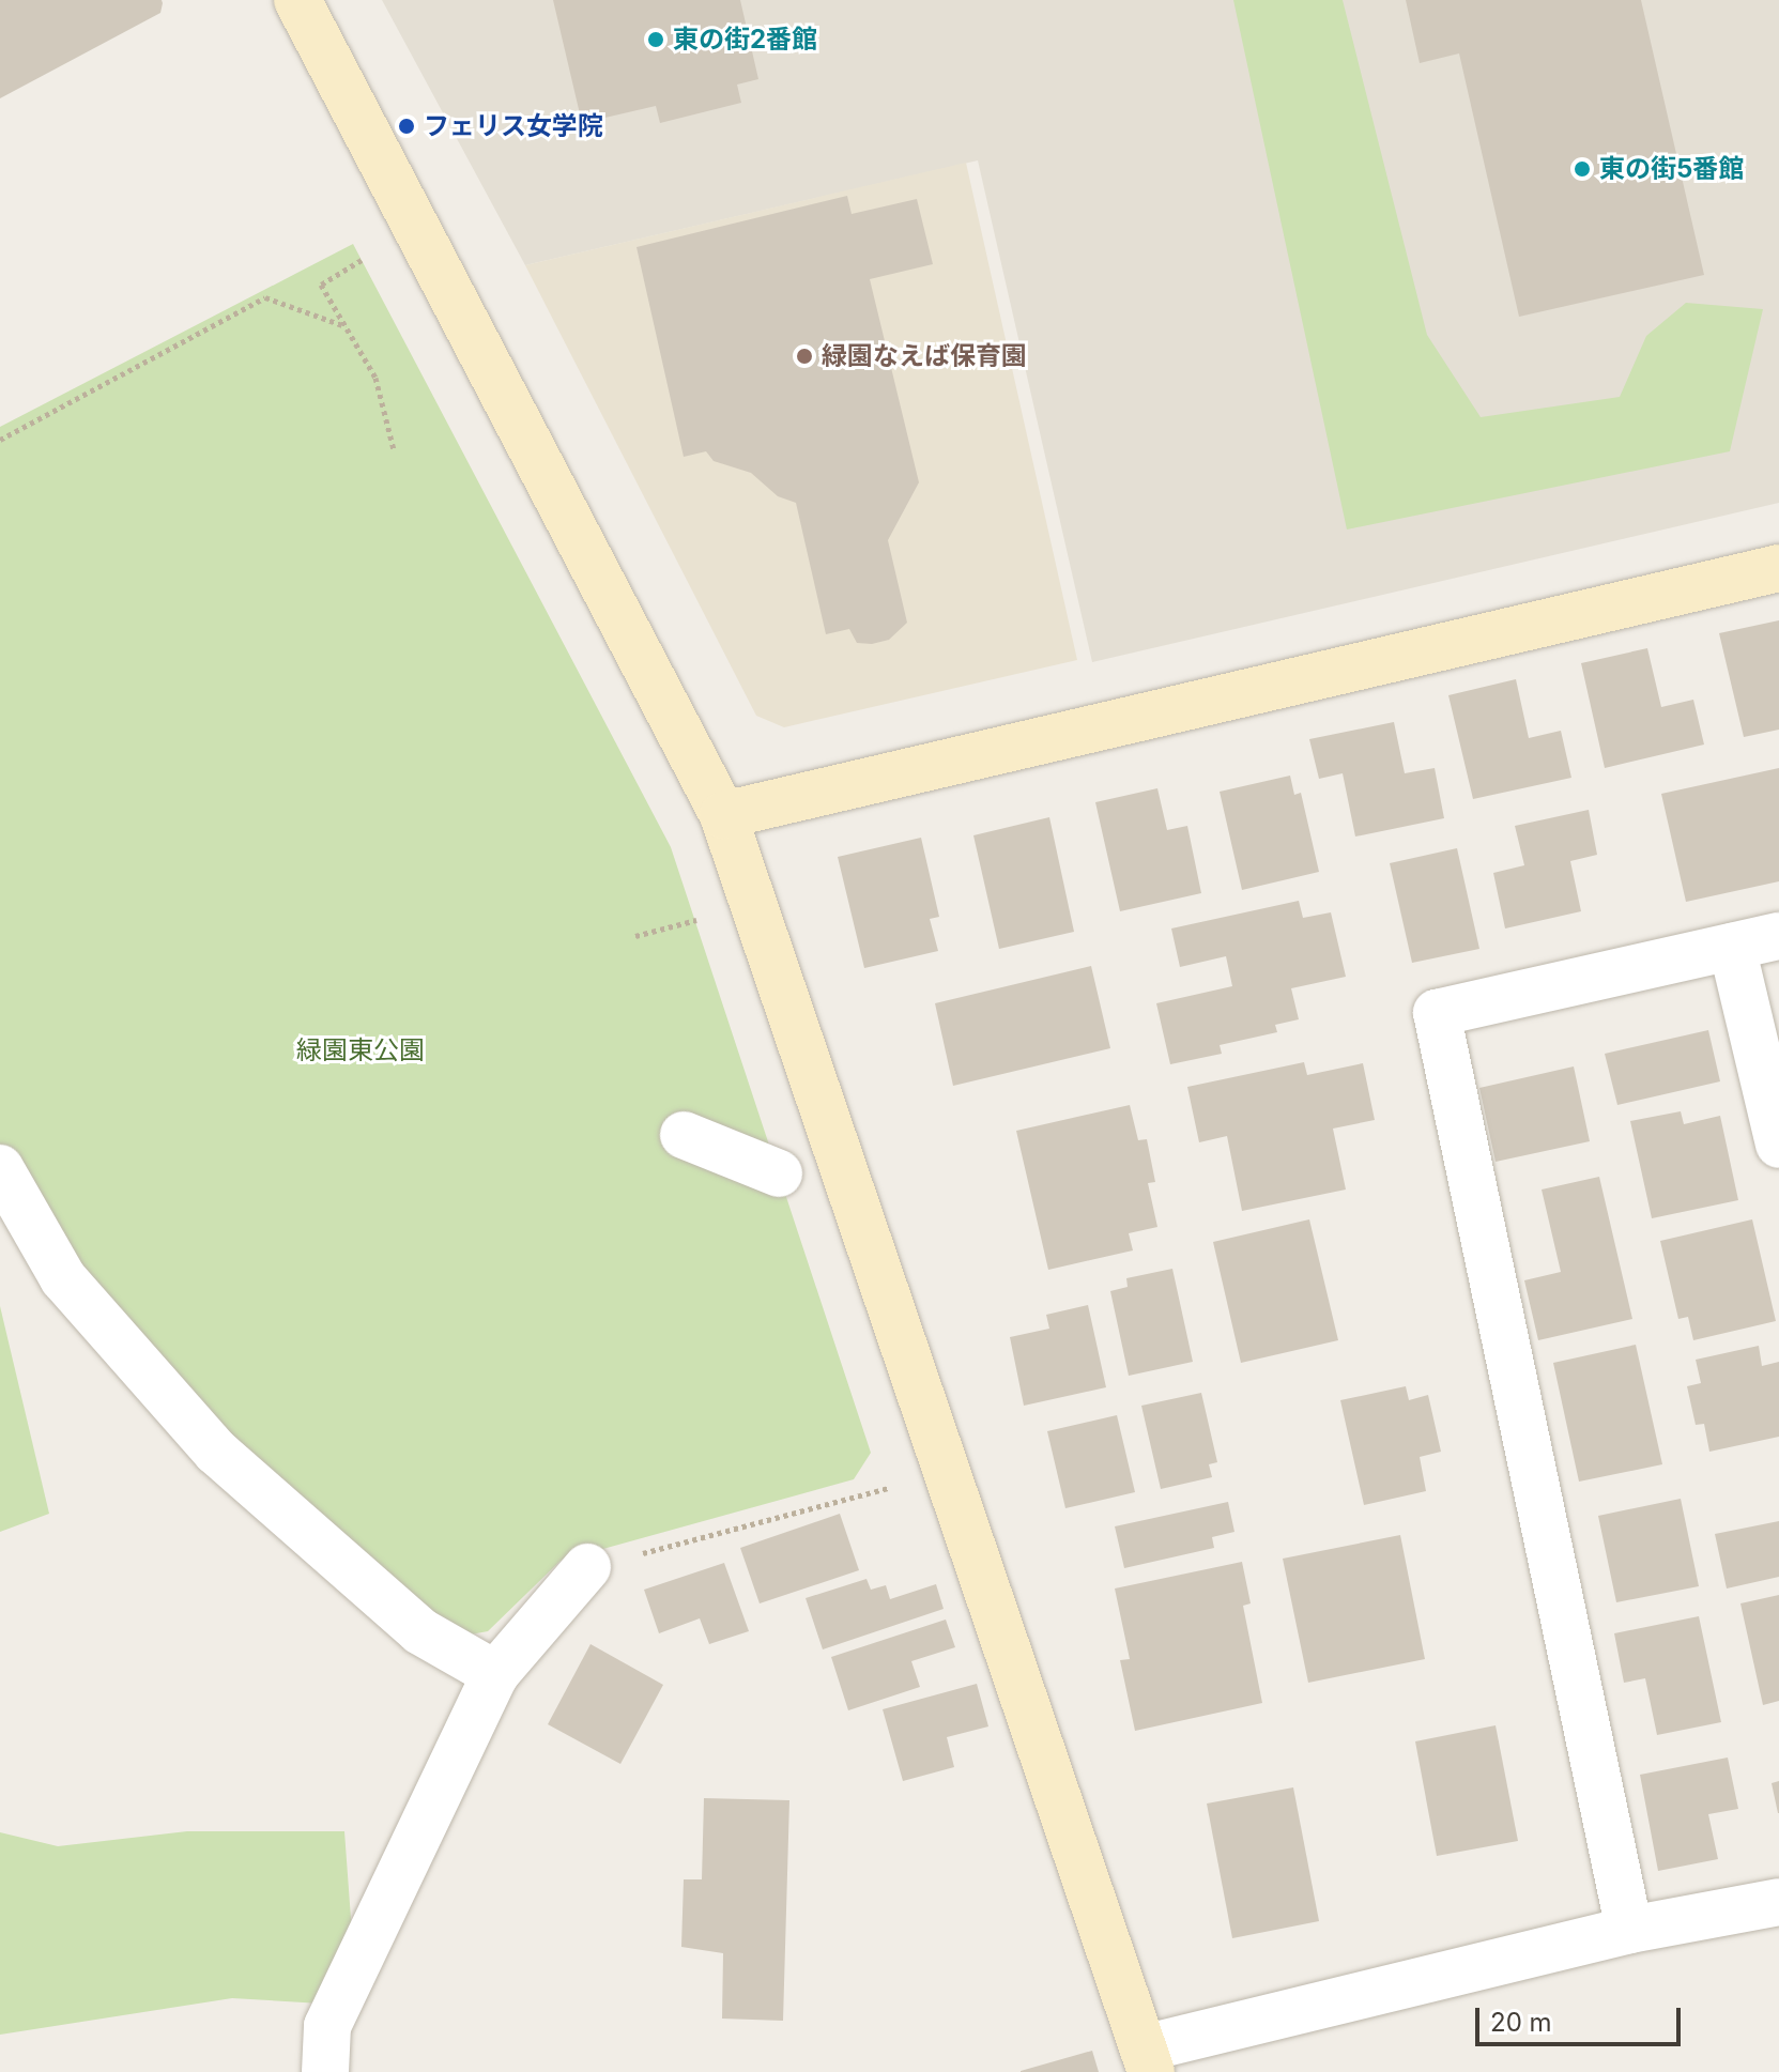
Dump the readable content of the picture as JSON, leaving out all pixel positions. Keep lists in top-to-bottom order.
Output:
{
  "parks": ["緑園東公園"],
  "places": [
    "東の街2番館",
    "フェリス女学院",
    "東の街5番館",
    "緑園なえば保育園"
  ],
  "scale_bar": "20 m"
}
